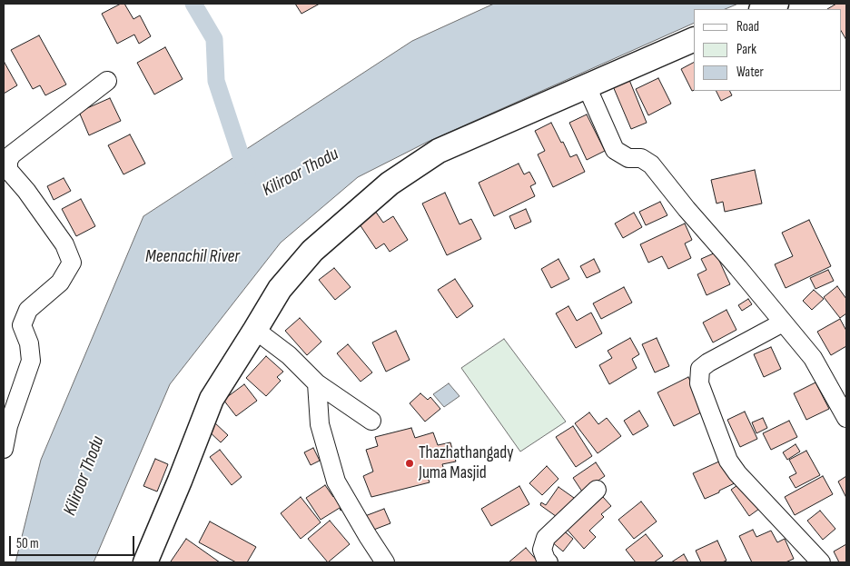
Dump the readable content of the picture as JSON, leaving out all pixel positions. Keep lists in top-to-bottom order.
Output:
{
  "water": ["Kiliroor Thodu", "Meenachil River"],
  "places": ["Thazhathangady Juma Masjid"],
  "legend": ["Road", "Park", "Water"],
  "scale_bar": "50 m"
}
